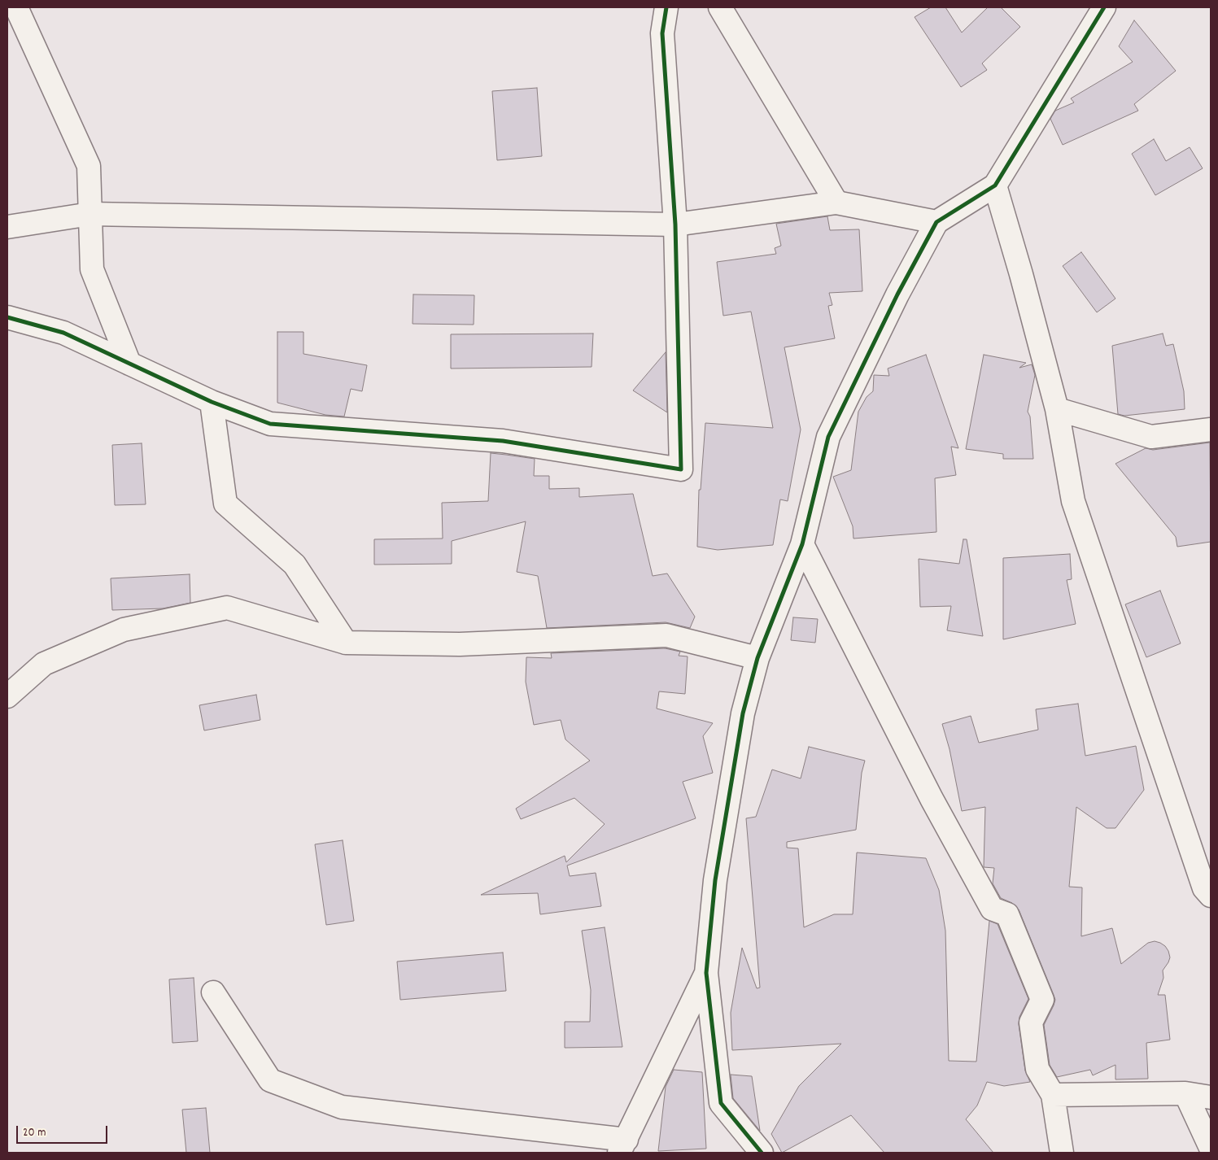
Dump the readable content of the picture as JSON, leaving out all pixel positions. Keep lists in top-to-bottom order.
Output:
{
  "scale_bar": "20 m"
}
